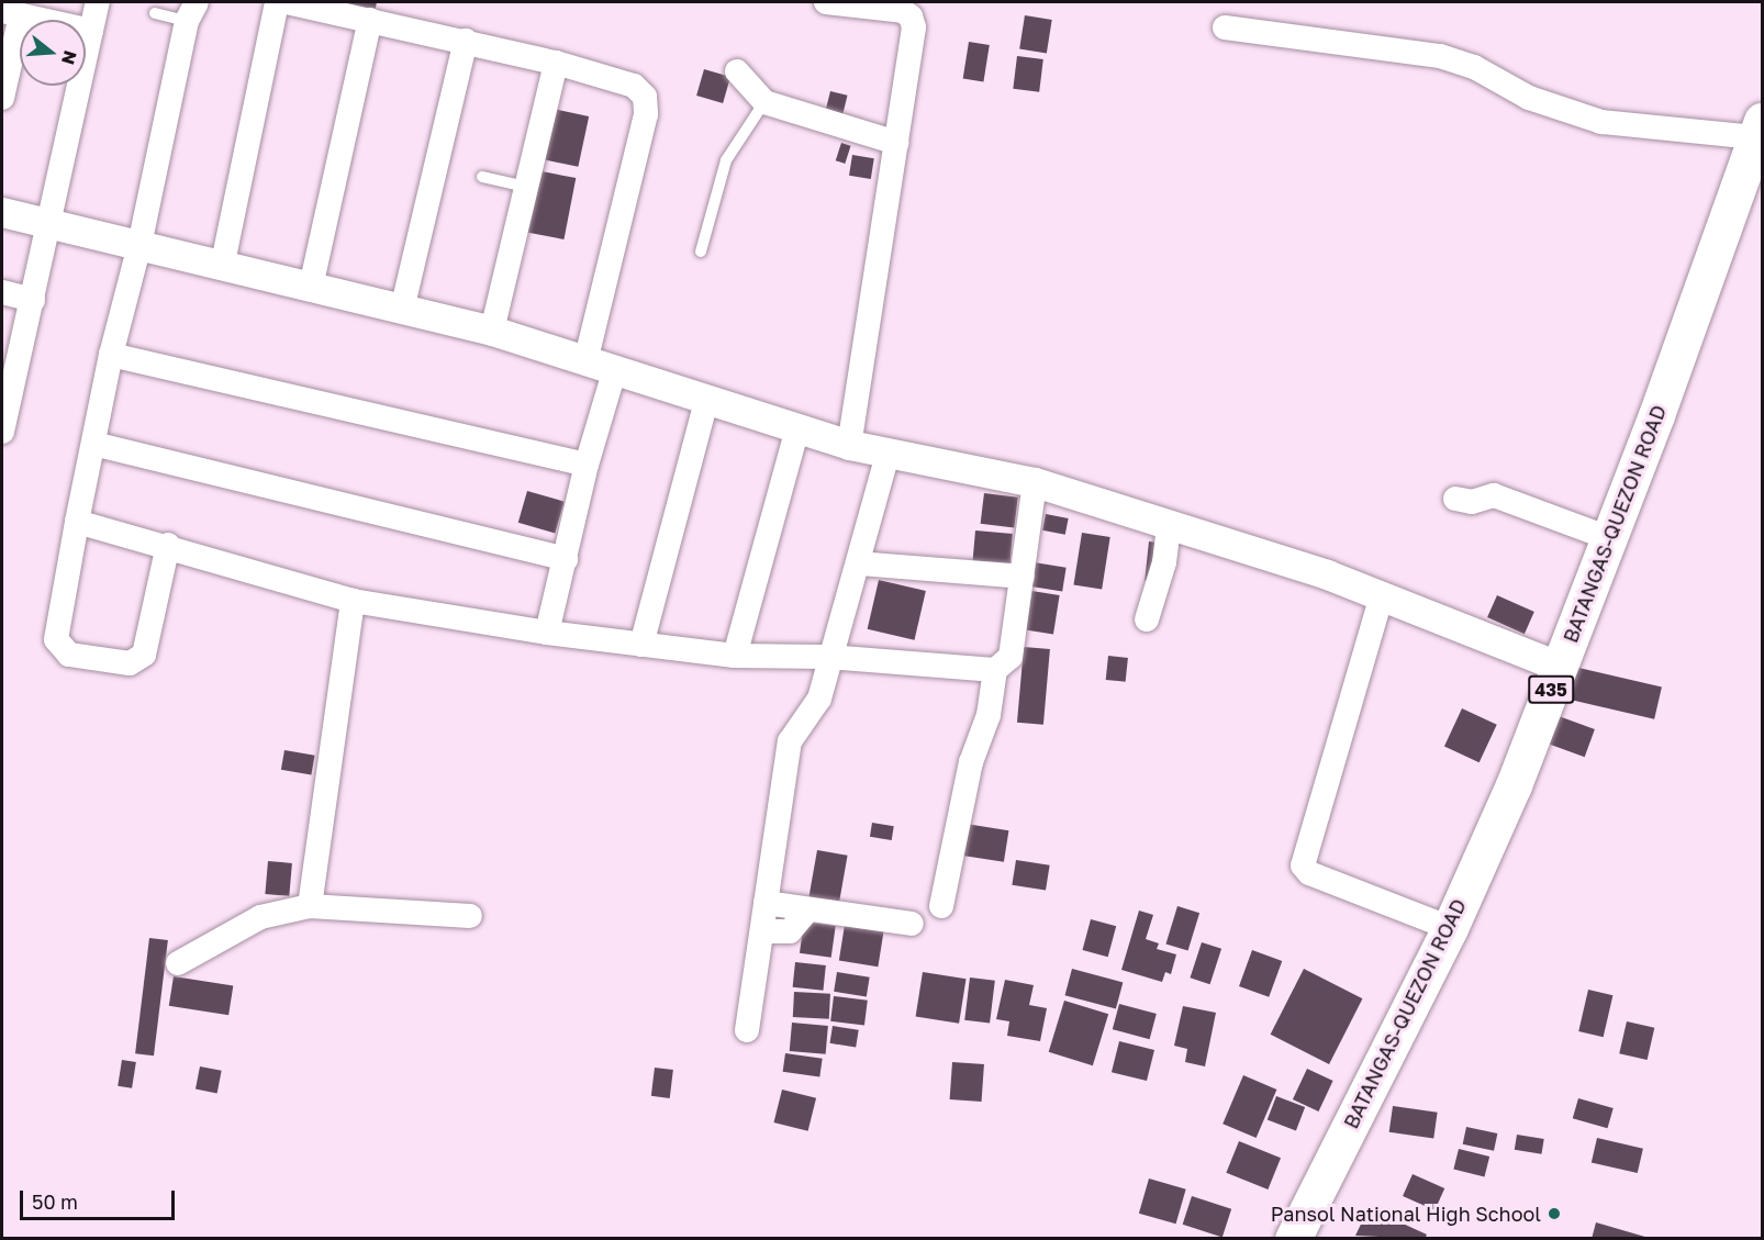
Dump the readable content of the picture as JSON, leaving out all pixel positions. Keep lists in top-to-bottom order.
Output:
{
  "streets": {
    "main road": ["BATANGAS-QUEZON ROAD", "435"]
  },
  "places": ["Pansol National High School"],
  "scale_bar": "50 m",
  "north": "right"
}
